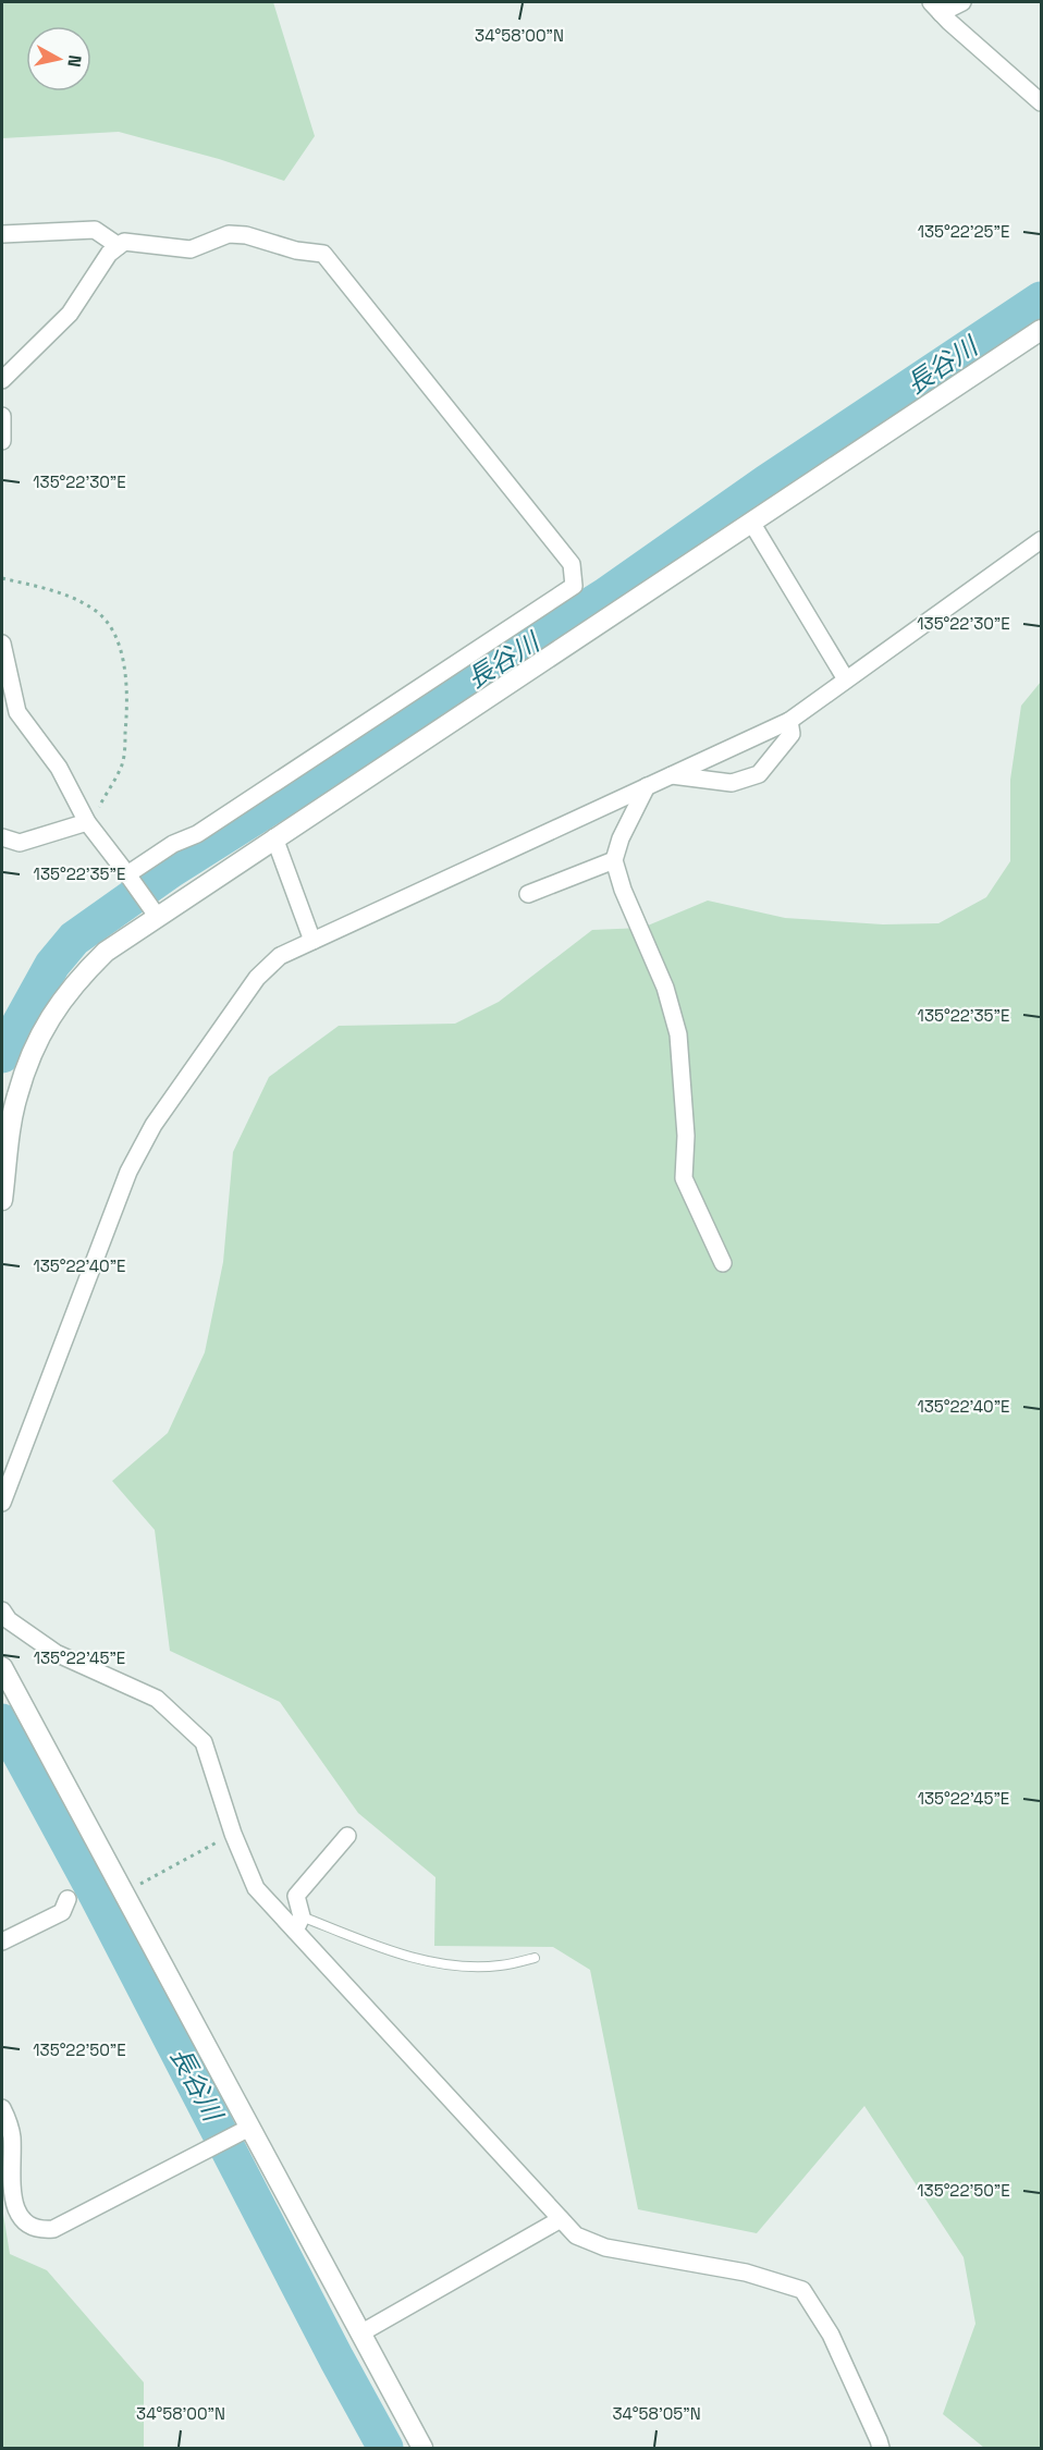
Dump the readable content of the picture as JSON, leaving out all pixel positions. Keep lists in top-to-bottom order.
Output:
{
  "water": ["長谷川"],
  "north": "right",
  "coordinates": [
    "34°58'00\"N",
    "135°22'25\"E",
    "135°22'30\"E",
    "135°22'35\"E",
    "135°22'40\"E",
    "135°22'45\"E",
    "135°22'50\"E",
    "34°58'05\"N"
  ]
}
